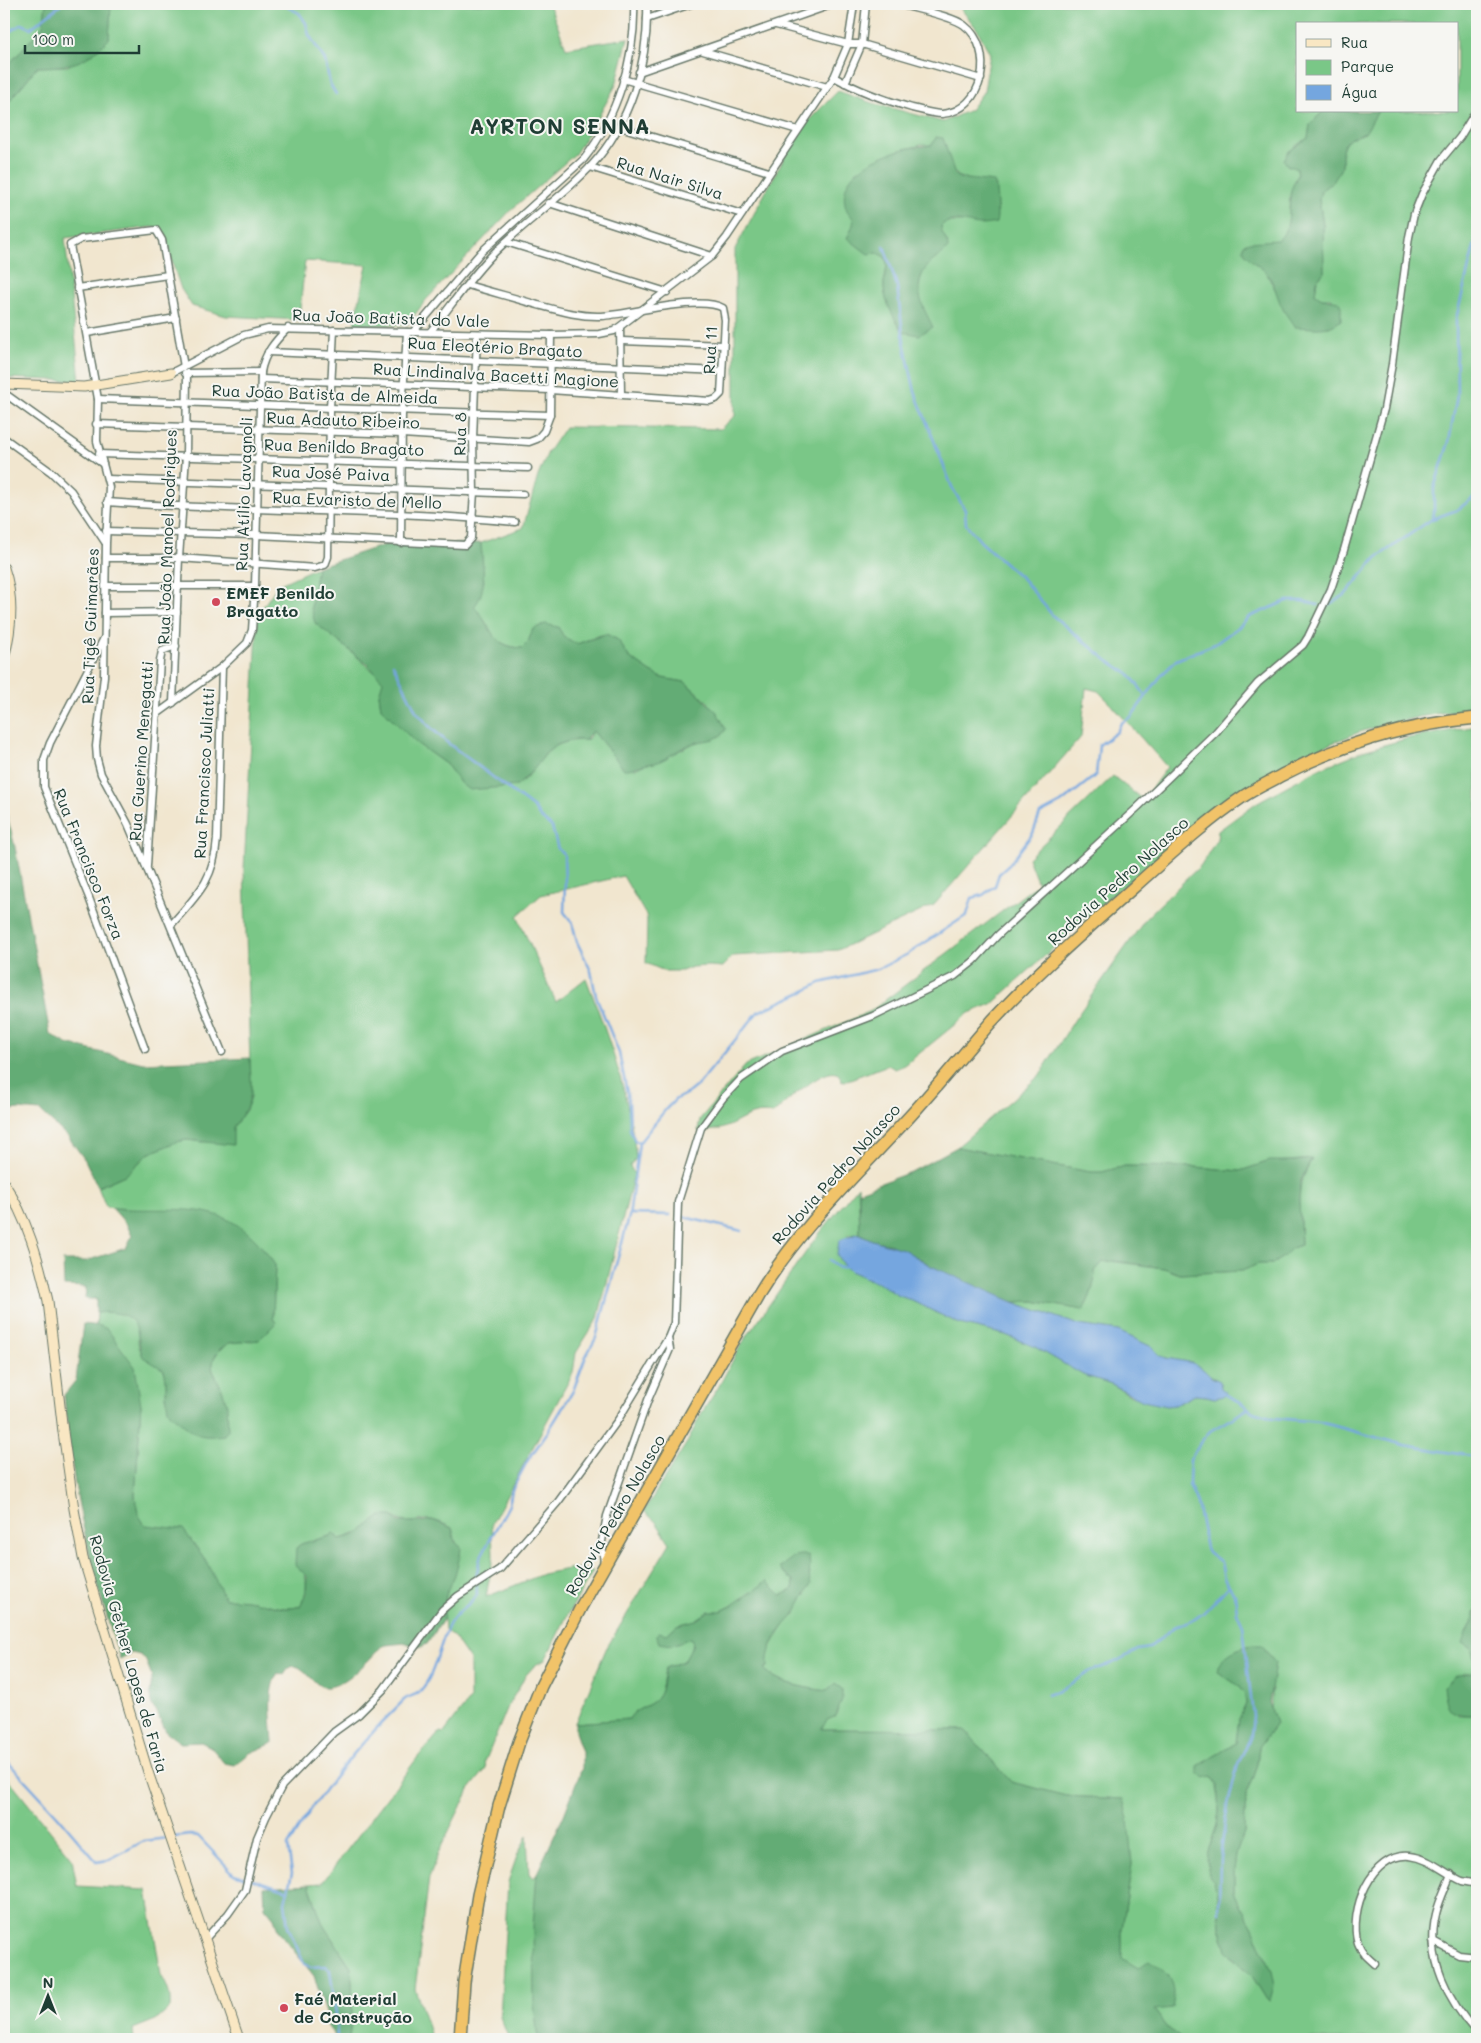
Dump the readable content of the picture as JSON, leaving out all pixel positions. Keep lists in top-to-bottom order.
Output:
{
  "streets": {
    "highway": ["Rodovia Pedro Nolasco"],
    "street": [
      "Rua Nair Silva",
      "Rua João Batista do Vale",
      "Rua Eleotério Bragato",
      "Rua 11",
      "Rua Lindinalva Bacetti Magione",
      "Rua João Batista de Almeida",
      "Rua Adauto Ribeiro",
      "Rua 8",
      "Rua Benildo Bragato",
      "Rua José Paiva",
      "Rua Atílio Lavagnoli",
      "Rua Evaristo de Mello",
      "Rua João Manoel Rodrigues",
      "Rua Tigê Guimarães",
      "Rua Guerino Menegatti",
      "Rua Francisco Juliatti",
      "Rua Francisco Forza",
      "Rodovia Gether Lopes de Faria"
    ]
  },
  "crossings": [
    ["Rua João Batista do Vale", "Rua Lindinalva Bacetti Magione"],
    ["Rua João Batista do Vale", "Rua 8"],
    ["Rua João Batista do Vale", "Rua Atílio Lavagnoli"],
    ["Rua João Batista do Vale", "Rua João Manoel Rodrigues"],
    ["Rua Eleotério Bragato", "Rua 11"],
    ["Rua Eleotério Bragato", "Rua 8"],
    ["Rua Eleotério Bragato", "Rua Atílio Lavagnoli"],
    ["Rua 11", "Rua Lindinalva Bacetti Magione"],
    ["Rua Lindinalva Bacetti Magione", "Rua 8"],
    ["Rua Lindinalva Bacetti Magione", "Rua Atílio Lavagnoli"],
    ["Rua Lindinalva Bacetti Magione", "Rua João Manoel Rodrigues"],
    ["Rua João Batista de Almeida", "Rua Adauto Ribeiro"],
    ["Rua João Batista de Almeida", "Rua 8"],
    ["Rua João Batista de Almeida", "Rua Atílio Lavagnoli"],
    ["Rua João Batista de Almeida", "Rua João Manoel Rodrigues"],
    ["Rua João Batista de Almeida", "Rua Tigê Guimarães"],
    ["Rua Adauto Ribeiro", "Rua 8"],
    ["Rua Adauto Ribeiro", "Rua Atílio Lavagnoli"],
    ["Rua Adauto Ribeiro", "Rua João Manoel Rodrigues"],
    ["Rua Adauto Ribeiro", "Rua Tigê Guimarães"],
    ["Rua 8", "Rua Benildo Bragato"],
    ["Rua 8", "Rua José Paiva"],
    ["Rua 8", "Rua Evaristo de Mello"],
    ["Rua Benildo Bragato", "Rua Atílio Lavagnoli"],
    ["Rua Benildo Bragato", "Rua João Manoel Rodrigues"],
    ["Rua Benildo Bragato", "Rua Tigê Guimarães"],
    ["Rua José Paiva", "Rua Atílio Lavagnoli"],
    ["Rua José Paiva", "Rua João Manoel Rodrigues"],
    ["Rua José Paiva", "Rua Tigê Guimarães"],
    ["Rua Atílio Lavagnoli", "Rua Evaristo de Mello"],
    ["Rua Atílio Lavagnoli", "Rua João Manoel Rodrigues"],
    ["Rua Atílio Lavagnoli", "Rua Guerino Menegatti"],
    ["Rua Atílio Lavagnoli", "Rua Francisco Juliatti"],
    ["Rua Evaristo de Mello", "Rua João Manoel Rodrigues"],
    ["Rua Evaristo de Mello", "Rua Tigê Guimarães"],
    ["Rua João Manoel Rodrigues", "Rua Tigê Guimarães"],
    ["Rua João Manoel Rodrigues", "Rua Guerino Menegatti"],
    ["Rua Tigê Guimarães", "Rua Guerino Menegatti"],
    ["Rua Tigê Guimarães", "Rua Francisco Juliatti"],
    ["Rua Tigê Guimarães", "Rua Francisco Forza"]
  ],
  "districts": ["AYRTON SENNA"],
  "places": ["EMEF Benildo Bragatto", "Faé Material de Construção"],
  "legend": ["Rua", "Parque", "Água"],
  "scale_bar": "100 m",
  "north": "top"
}
